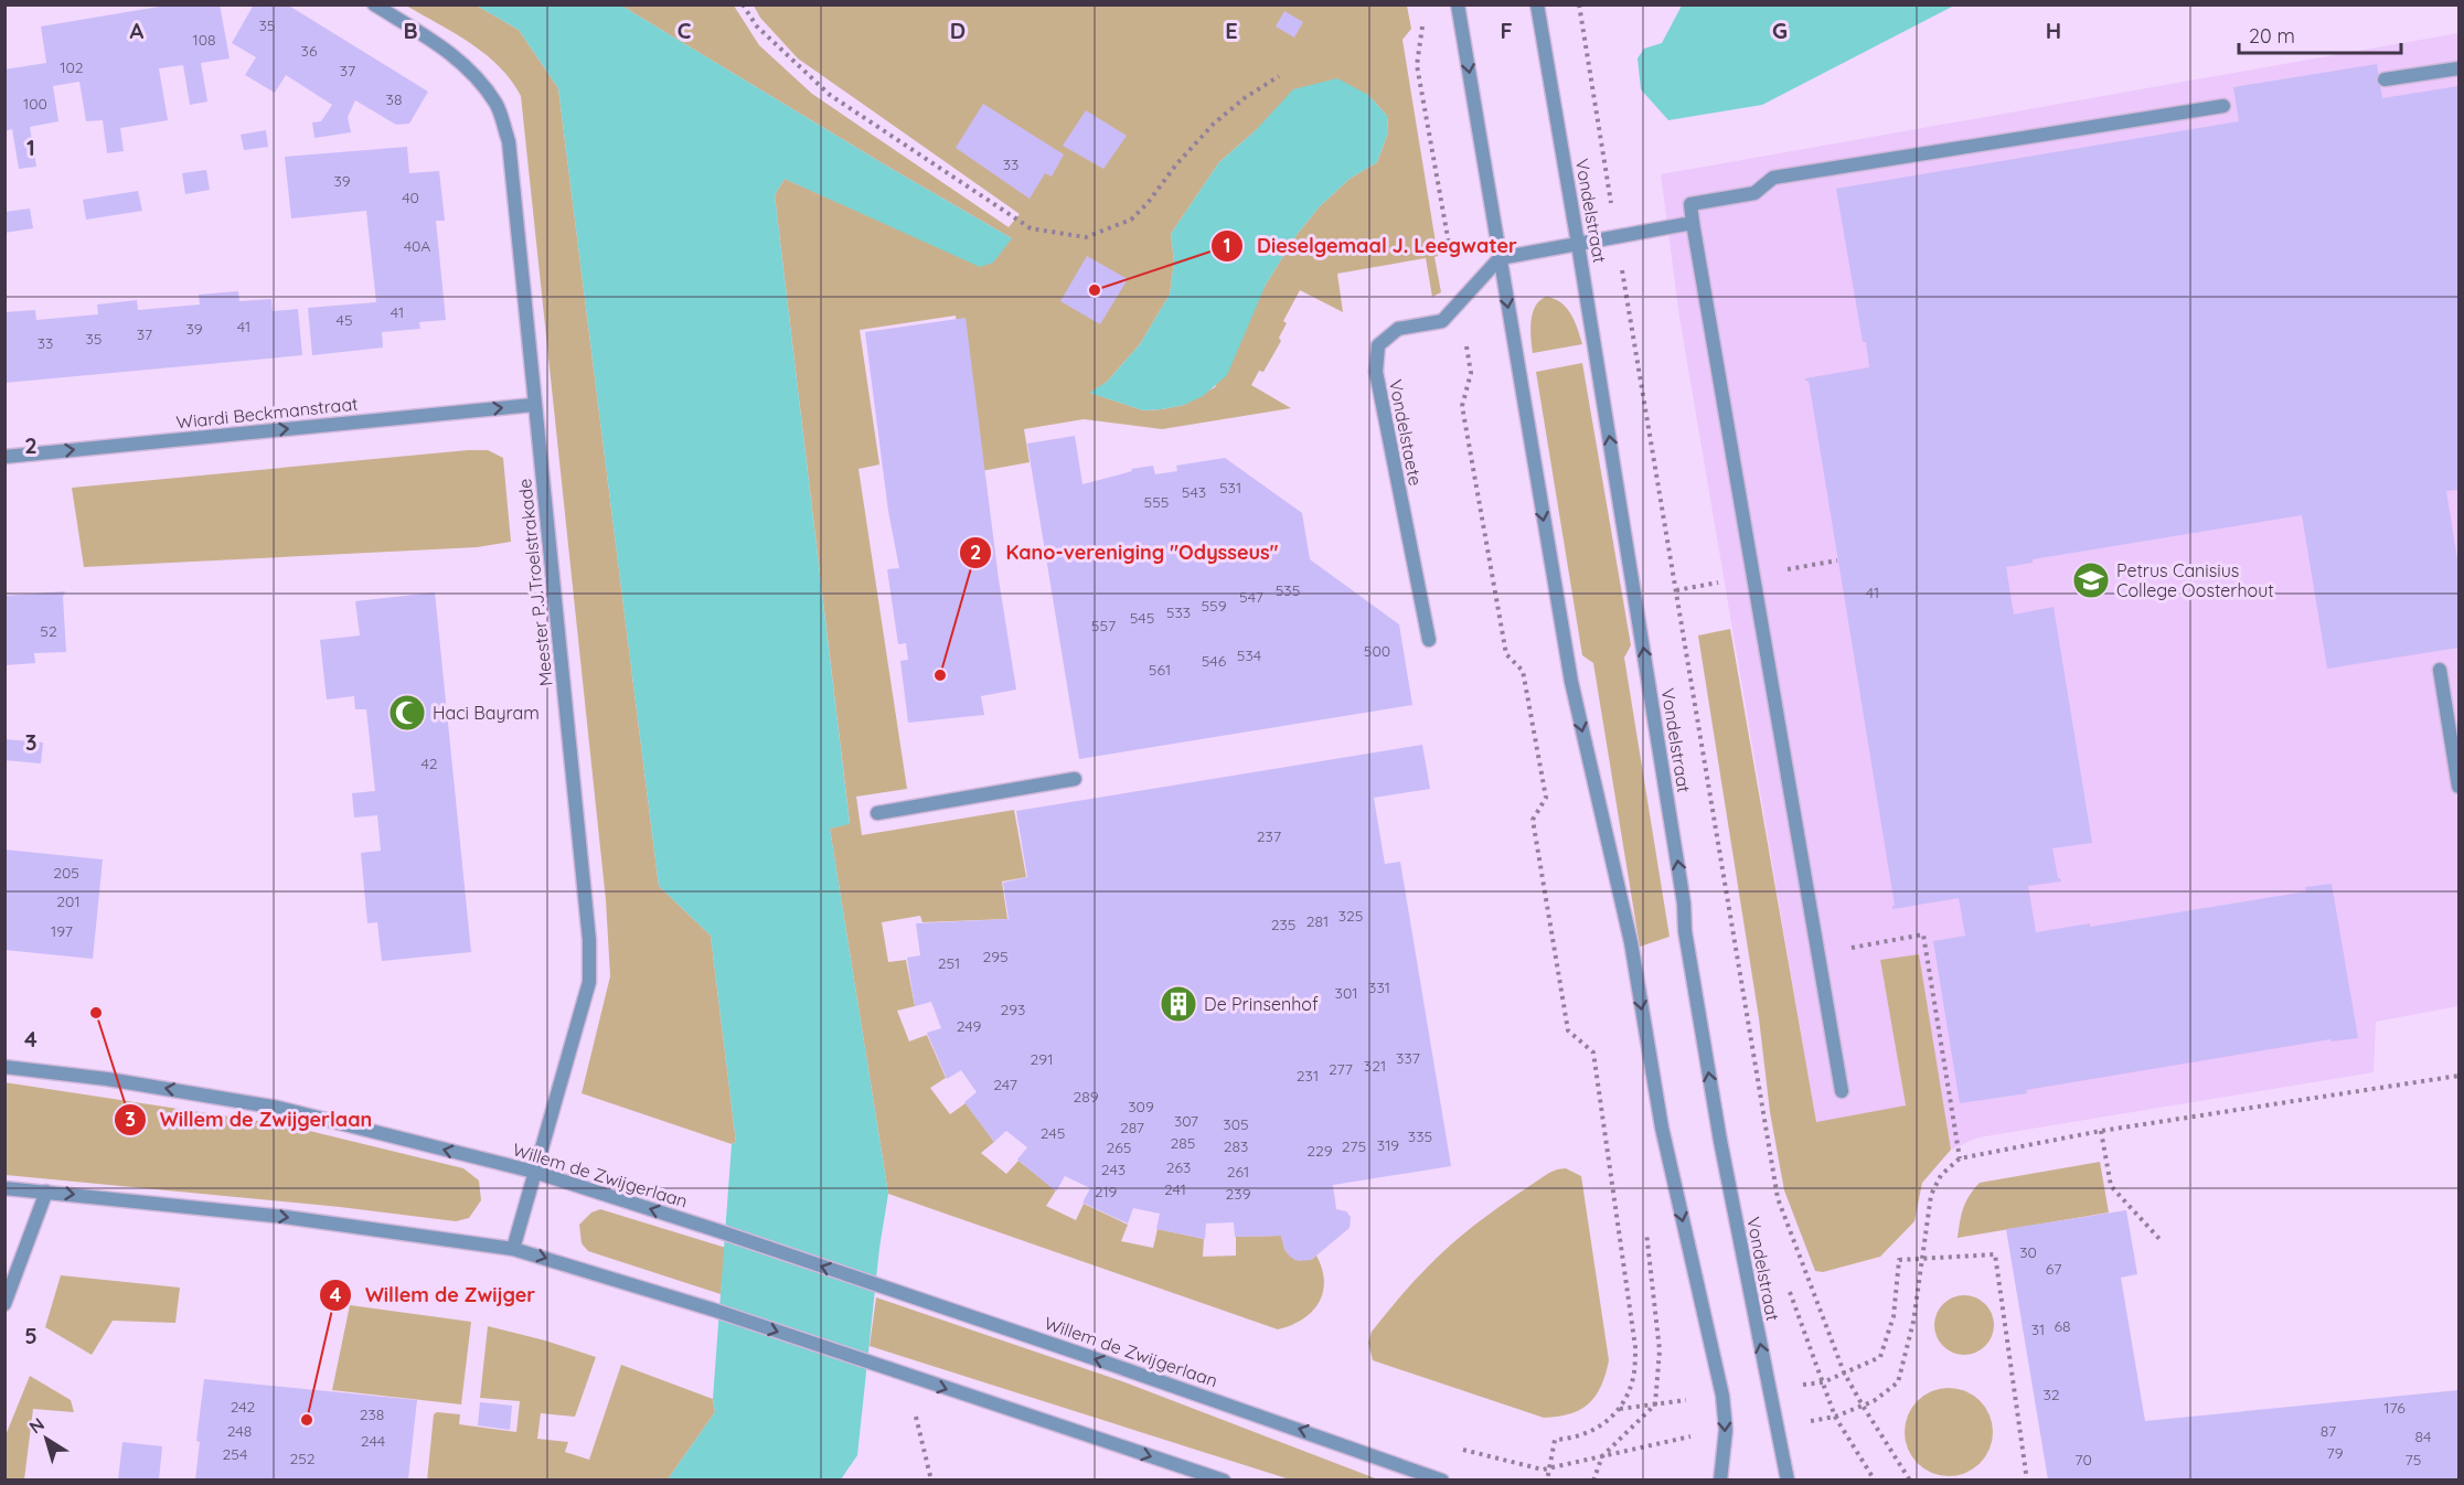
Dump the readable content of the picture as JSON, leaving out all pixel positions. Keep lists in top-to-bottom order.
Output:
{
  "streets": {
    "street": [
      "Vondelstraat",
      "Wiardi Beckmanstraat",
      "Vondelstaete",
      "Meester P.J.Troelstrakade",
      "Willem de Zwijgerlaan"
    ]
  },
  "crossings": [
    ["Wiardi Beckmanstraat", "Meester P.J.Troelstrakade"],
    ["Meester P.J.Troelstrakade", "Willem de Zwijgerlaan"]
  ],
  "one_way": ["Wiardi Beckmanstraat"],
  "places": {
    "other": [
      "Dieselgemaal J. Leegwater",
      "Kano-vereniging \"Odysseus\"",
      "Willem de Zwijgerlaan",
      "Willem de Zwijger"
    ],
    "school or university": ["Petrus Canisius College Oosterhout"],
    "mosque": ["Haci Bayram"],
    "building": ["De Prinsenhof"]
  },
  "house_numbers": [
    "35",
    "108",
    "36",
    "102",
    "37",
    "38",
    "100",
    "33",
    "39",
    "40",
    "40A",
    "41",
    "45",
    "41",
    "39",
    "37",
    "35",
    "33",
    "531",
    "543",
    "555",
    "535",
    "41",
    "547",
    "559",
    "533",
    "545",
    "557",
    "52",
    "500",
    "534",
    "546",
    "561",
    "42",
    "237",
    "205",
    "201",
    "325",
    "281",
    "235",
    "197",
    "295",
    "251",
    "331",
    "301",
    "293",
    "249",
    "337",
    "291",
    "321",
    "277",
    "231",
    "247",
    "289",
    "309",
    "307",
    "305",
    "287",
    "245",
    "335",
    "285",
    "319",
    "283",
    "275",
    "265",
    "229",
    "263",
    "243",
    "261",
    "241",
    "219",
    "239",
    "30",
    "67",
    "68",
    "31",
    "32",
    "242",
    "176",
    "238",
    "248",
    "87",
    "84",
    "244",
    "79",
    "254",
    "252",
    "70",
    "75"
  ],
  "scale_bar": "20 m",
  "north": "top left",
  "grid": {
    "columns": [
      "A",
      "B",
      "C",
      "D",
      "E",
      "F",
      "G",
      "H"
    ],
    "rows": [
      "1",
      "2",
      "3",
      "4",
      "5"
    ]
  }
}
